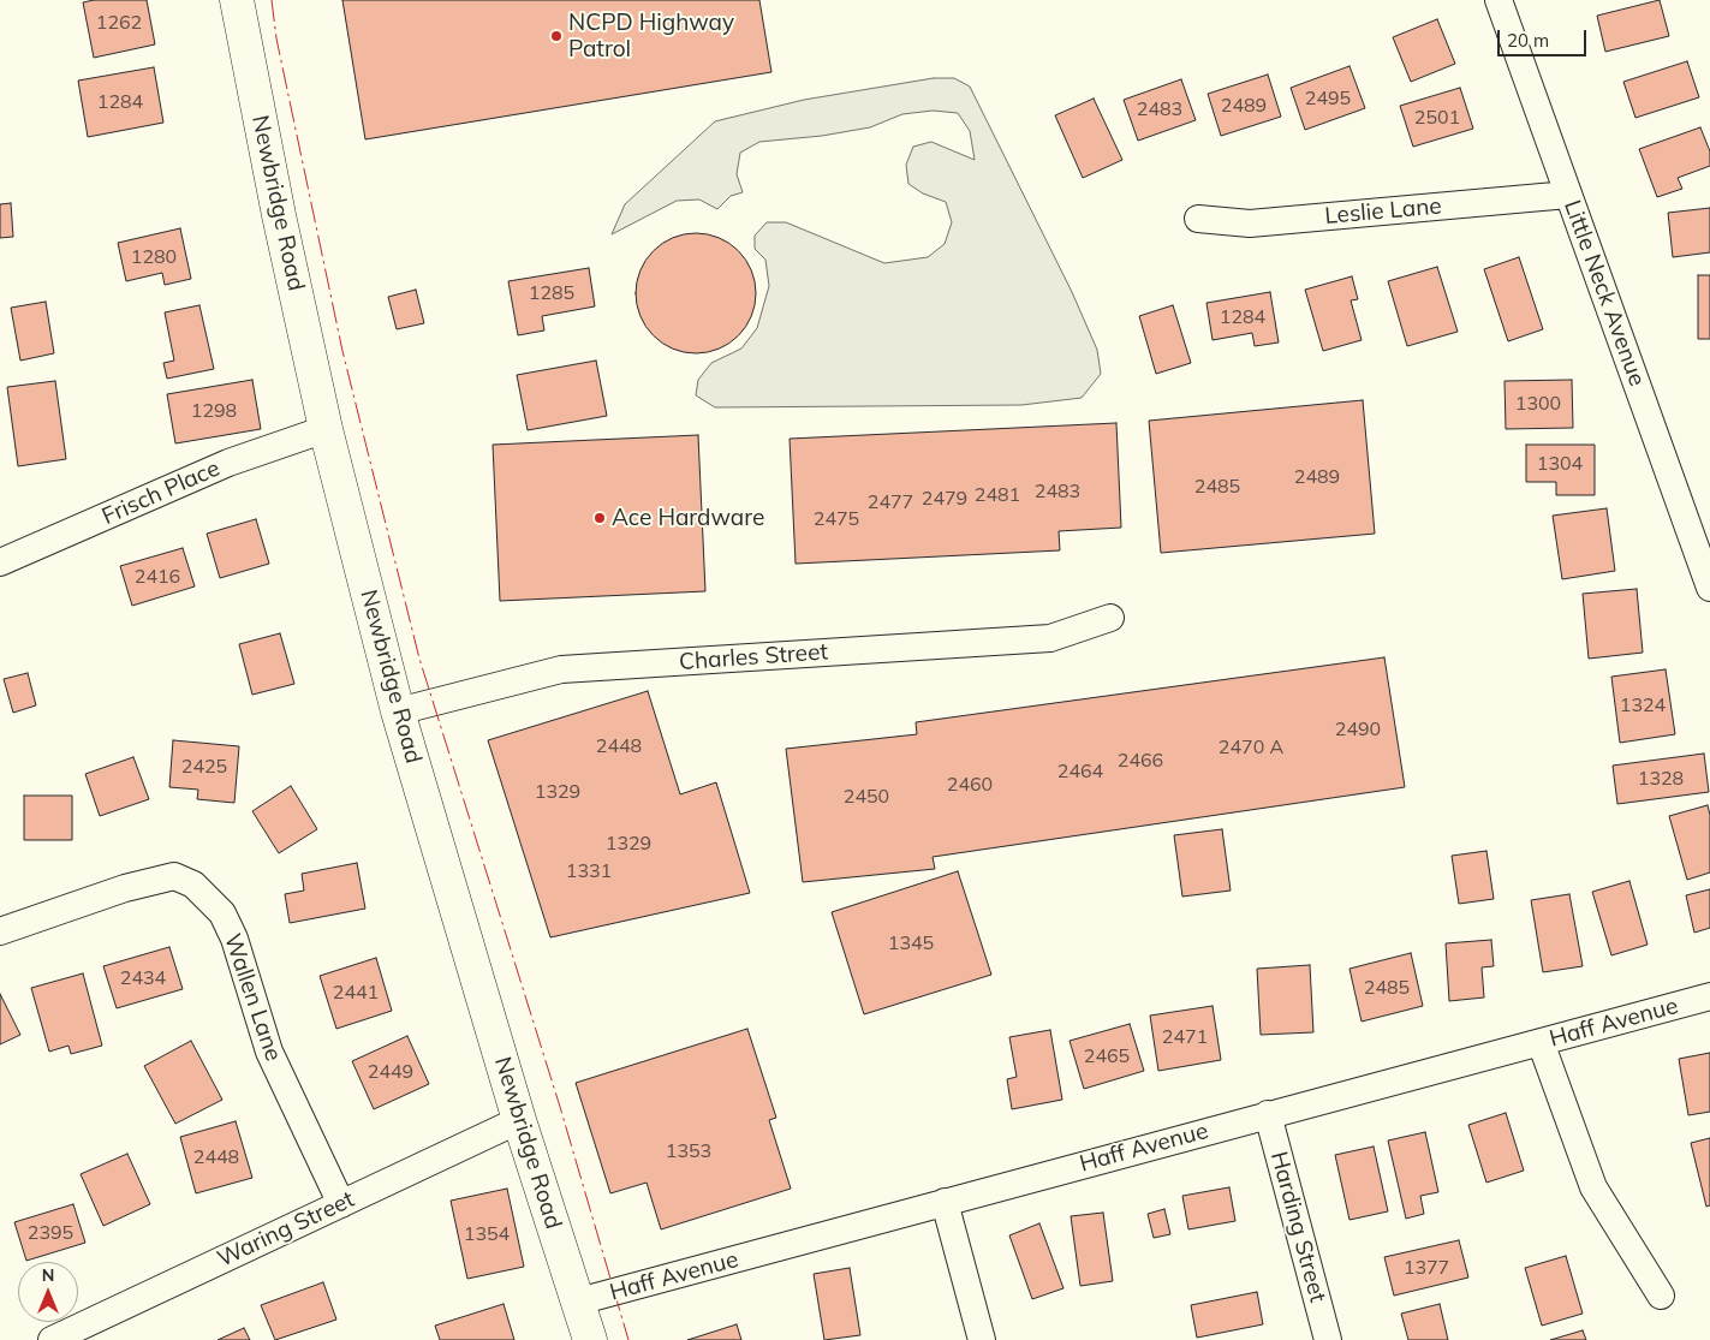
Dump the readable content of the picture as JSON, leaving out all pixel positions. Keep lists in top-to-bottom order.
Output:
{
  "streets": {
    "main road": ["Newbridge Road"],
    "street": [
      "Leslie Lane",
      "Little Neck Avenue",
      "Frisch Place",
      "Charles Street",
      "Wallen Lane",
      "Haff Avenue",
      "Harding Street",
      "Waring Street"
    ]
  },
  "crossings": [
    ["Newbridge Road", "Frisch Place"],
    ["Newbridge Road", "Charles Street"],
    ["Newbridge Road", "Haff Avenue"],
    ["Newbridge Road", "Waring Street"],
    ["Leslie Lane", "Little Neck Avenue"],
    ["Wallen Lane", "Waring Street"],
    ["Haff Avenue", "Harding Street"]
  ],
  "places": ["NCPD Highway Patrol", "Ace Hardware"],
  "house_numbers": [
    "1262",
    "2495",
    "1284",
    "2489",
    "2483",
    "2501",
    "1280",
    "1285",
    "1284",
    "1300",
    "1298",
    "1304",
    "2489",
    "2485",
    "2483",
    "2481",
    "2479",
    "2477",
    "2475",
    "2416",
    "1324",
    "2490",
    "2448",
    "2470 A",
    "2466",
    "2425",
    "2464",
    "1328",
    "2460",
    "1329",
    "2450",
    "1329",
    "1331",
    "1345",
    "2434",
    "2485",
    "2441",
    "2471",
    "2465",
    "2449",
    "1353",
    "2448",
    "2395",
    "1354",
    "1377"
  ],
  "scale_bar": "20 m",
  "north": "top"
}
